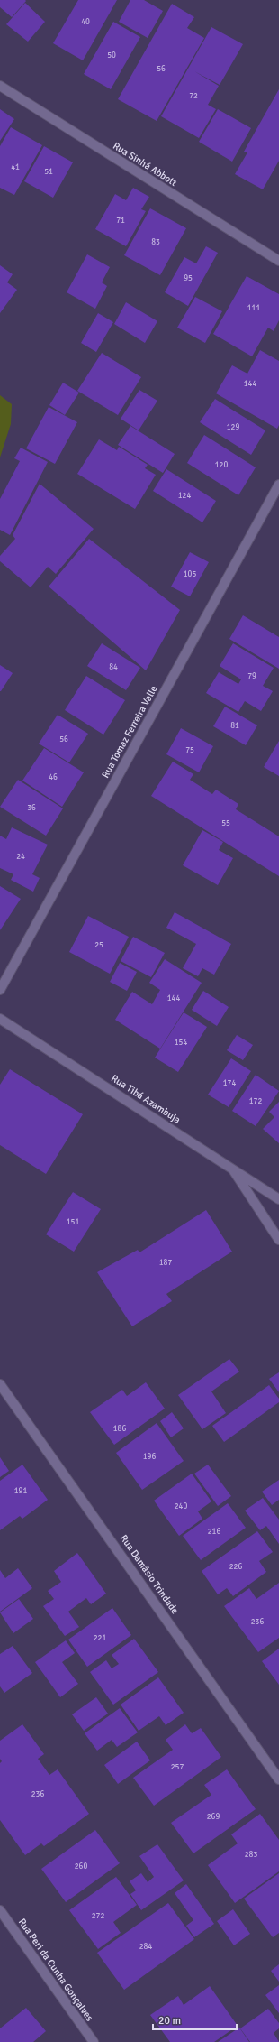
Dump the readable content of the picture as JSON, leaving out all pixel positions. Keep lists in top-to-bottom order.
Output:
{
  "streets": {
    "street": [
      "Rua Sinhá Abbott",
      "Rua Tomaz Ferreira Valle",
      "Rua Tibá Azambuja",
      "Rua Damásio Trindade",
      "Rua Peri da Cunha Gonçalves"
    ]
  },
  "house_numbers": [
    "40",
    "50",
    "56",
    "72",
    "41",
    "51",
    "71",
    "83",
    "95",
    "111",
    "144",
    "129",
    "120",
    "124",
    "105",
    "84",
    "79",
    "81",
    "56",
    "75",
    "46",
    "36",
    "55",
    "24",
    "25",
    "144",
    "154",
    "174",
    "172",
    "151",
    "187",
    "186",
    "196",
    "191",
    "240",
    "216",
    "226",
    "236",
    "221",
    "257",
    "236",
    "269",
    "283",
    "260",
    "272",
    "284"
  ],
  "scale_bar": "20 m"
}
